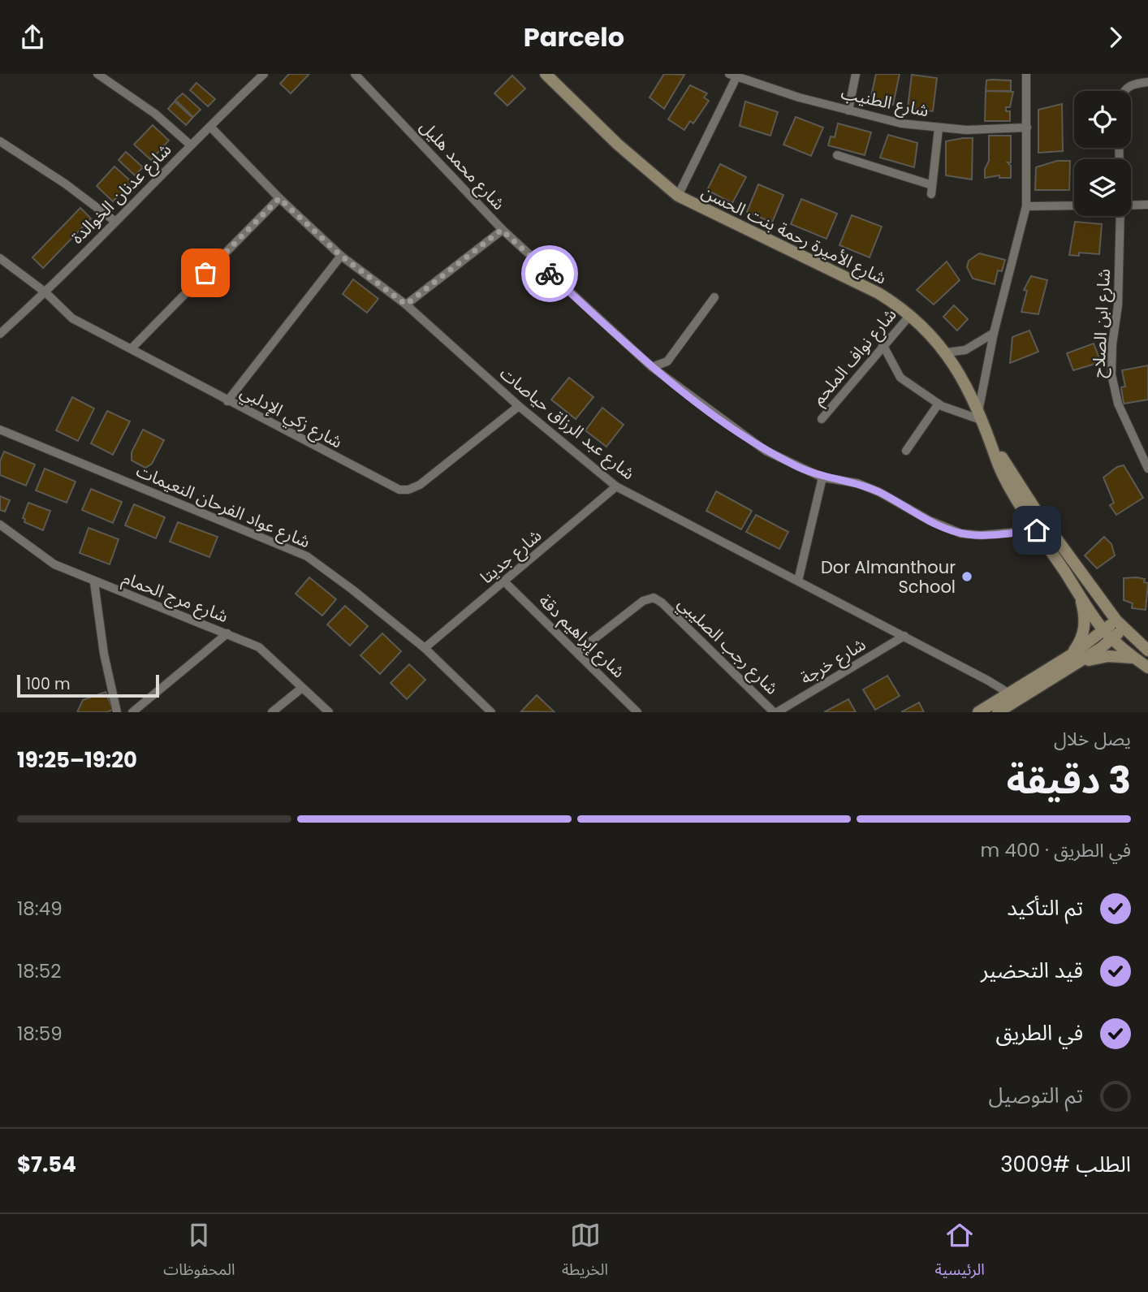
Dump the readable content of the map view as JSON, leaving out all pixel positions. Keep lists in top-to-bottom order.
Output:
{
  "streets": {
    "street": [
      "شارع الطنيب",
      "شارع محمد هليل",
      "شارع عدنان الخوالدة",
      "شارع الأميرة رحمة بنت الحسن",
      "شارع ابن الصلاح",
      "شارع نواف الملحم",
      "شارع زكي الإدلبي",
      "شارع عبد الرزاق حياصات",
      "شارع عواد الفرحان النعيمات",
      "شارع جديتا",
      "شارع مرج الحمام",
      "شارع إبراهيم دقة",
      "شارع رجب الصليبي",
      "شارع خرجة"
    ]
  },
  "crossings": [
    ["شارع محمد هليل", "شارع الأميرة رحمة بنت الحسن"],
    ["شارع عدنان الخوالدة", "شارع زكي الإدلبي"],
    ["شارع عدنان الخوالدة", "شارع عبد الرزاق حياصات"],
    ["شارع الأميرة رحمة بنت الحسن", "شارع نواف الملحم"],
    ["شارع زكي الإدلبي", "شارع عبد الرزاق حياصات"],
    ["شارع عبد الرزاق حياصات", "شارع جديتا"],
    ["شارع عبد الرزاق حياصات", "شارع خرجة"],
    ["شارع عواد الفرحان النعيمات", "شارع جديتا"],
    ["شارع جديتا", "شارع إبراهيم دقة"],
    ["شارع إبراهيم دقة", "شارع رجب الصليبي"],
    ["شارع رجب الصليبي", "شارع خرجة"]
  ],
  "places": ["Dor Almanthour School"],
  "scale_bar": "100 m",
  "page": {
    "header": "Parcelo",
    "scale": "100 m",
    "heading": ["3 دقيقة", "يصل خلال", "19:20–19:25"],
    "panel": ["الطلب #3009", "$7.54"],
    "bar": "في الطريق · 400 m",
    "list": [
      ["تم التأكيد", "18:49"],
      ["قيد التحضير", "18:52"],
      ["في الطريق", "18:59"],
      "تم التوصيل"
    ],
    "tabs": ["الرئيسية", "الخريطة", "المحفوظات"]
  }
}
